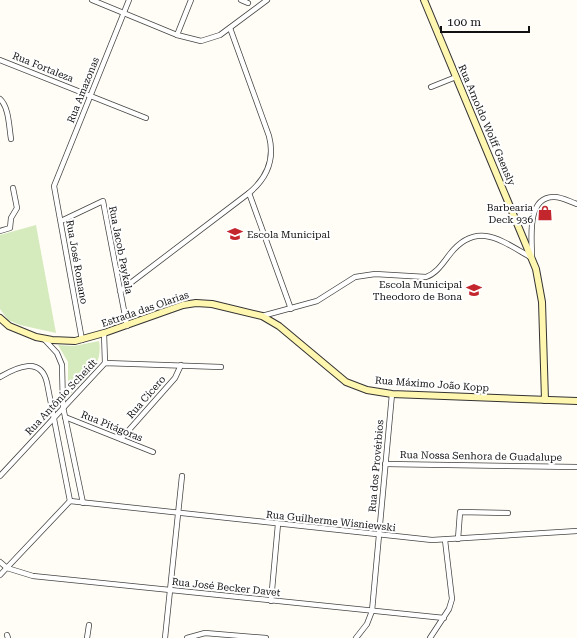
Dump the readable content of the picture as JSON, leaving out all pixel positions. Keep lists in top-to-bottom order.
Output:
{
  "streets": {
    "main road": ["Rua Arnoldo Wolff Gaensly", "Estrada das Olarias", "Rua Máximo João Kopp"],
    "street": [
      "Rua Fortaleza",
      "Rua Amazonas",
      "Rua Jacob Paykala",
      "Rua José Romano",
      "Rua Antônio Scheidt",
      "Rua Cícero",
      "Rua Pitágoras",
      "Rua Nossa Senhora de Guadalupe",
      "Rua dos Provérbios",
      "Rua Guilherme Wisniewski",
      "Rua José Becker Davet"
    ]
  },
  "crossings": [
    ["Rua Fortaleza", "Rua Amazonas"],
    ["Rua Amazonas", "Rua José Romano"],
    ["Rua Arnoldo Wolff Gaensly", "Estrada das Olarias"],
    ["Rua Arnoldo Wolff Gaensly", "Rua Máximo João Kopp"],
    ["Rua Jacob Paykala", "Rua José Romano"],
    ["Rua Jacob Paykala", "Estrada das Olarias"],
    ["Rua José Romano", "Estrada das Olarias"],
    ["Estrada das Olarias", "Rua Máximo João Kopp"],
    ["Rua Máximo João Kopp", "Rua dos Provérbios"],
    ["Rua Antônio Scheidt", "Rua Cícero"],
    ["Rua Cícero", "Rua Pitágoras"],
    ["Rua Nossa Senhora de Guadalupe", "Rua dos Provérbios"],
    ["Rua dos Provérbios", "Rua Guilherme Wisniewski"],
    ["Rua dos Provérbios", "Rua José Becker Davet"]
  ],
  "places": {
    "shop": ["Barbearia Deck 936"],
    "school or university": ["Escola Municipal", "Escola Municipal Theodoro de Bona"]
  },
  "scale_bar": "100 m"
}
